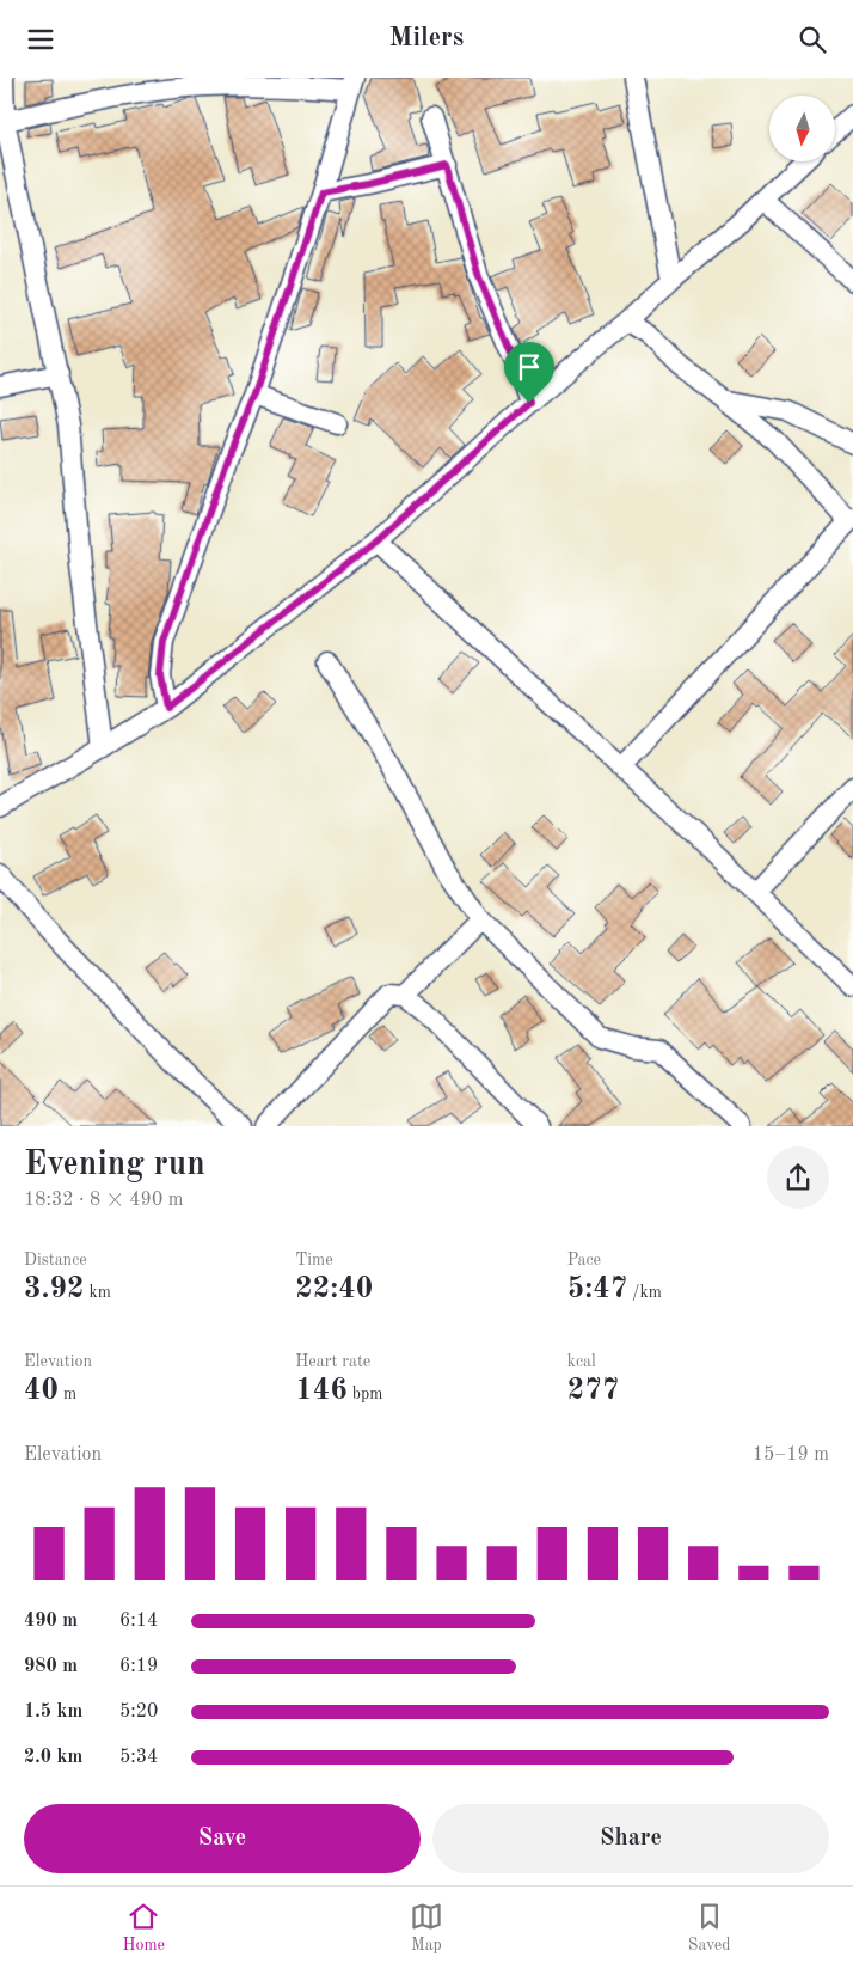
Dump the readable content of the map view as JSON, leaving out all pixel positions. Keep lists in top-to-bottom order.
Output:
{
  "north": "bottom",
  "page": {
    "header": "Milers",
    "heading": ["Evening run", "18:32 · 8 × 490 m"],
    "stats": [
      ["Distance", "3.92 km"],
      ["Time", "22:40"],
      ["Pace", "5:47 /km"],
      ["Elevation", "40 m"],
      ["Heart rate", "146 bpm"],
      ["kcal", "277"]
    ],
    "chart": ["Elevation", "15–19 m"],
    "list": [
      {
        "name": "490 m",
        "note": "6:14"
      },
      {
        "name": "980 m",
        "note": "6:19"
      },
      {
        "name": "1.5 km",
        "note": "5:20"
      },
      {
        "name": "2.0 km",
        "note": "5:34"
      }
    ],
    "buttons": ["Save", "Share"],
    "tabs": ["Home", "Map", "Saved"]
  }
}
